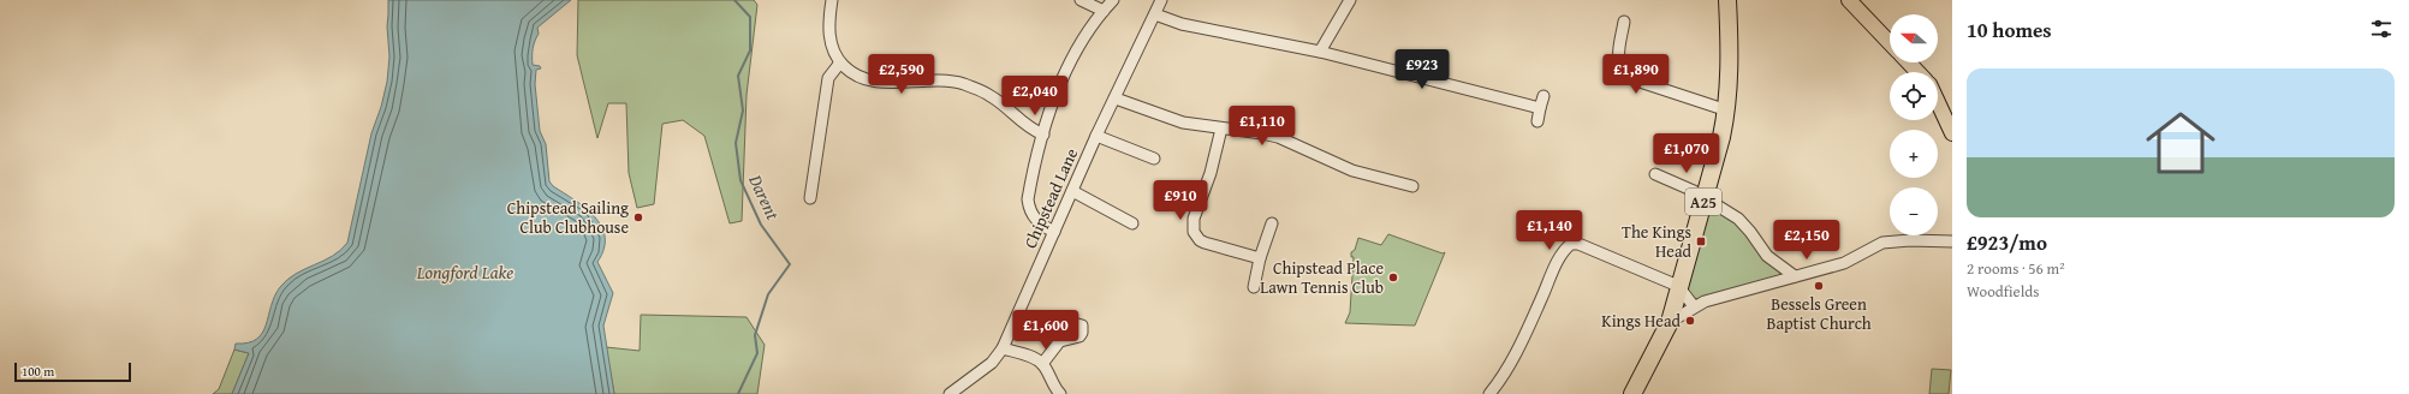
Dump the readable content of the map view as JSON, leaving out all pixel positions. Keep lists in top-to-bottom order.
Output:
{
  "streets": {
    "highway": ["A25"],
    "street": ["Chipstead Lane"]
  },
  "water": ["Darent", "Longford Lake"],
  "places": {
    "other": [
      "Chipstead Sailing Club Clubhouse",
      "Chipstead Place Lawn Tennis Club",
      "Bessels Green Baptist Church",
      "Kings Head"
    ],
    "transit": ["The Kings Head"]
  },
  "scale_bar": "100 m",
  "north": "left",
  "page": {
    "heading": "10 homes",
    "map_buttons": ["+", "−"],
    "price": [
      "£923",
      "£2,590",
      "£1,890",
      "£2,040",
      "£1,110",
      "£1,070",
      "£910",
      "£1,140",
      "£2,150",
      "£1,600"
    ],
    "list": [
      {
        "name": "£923/mo",
        "note": "2 rooms · 56 m² · Woodfields"
      }
    ],
    "scale": "100 m"
  }
}
